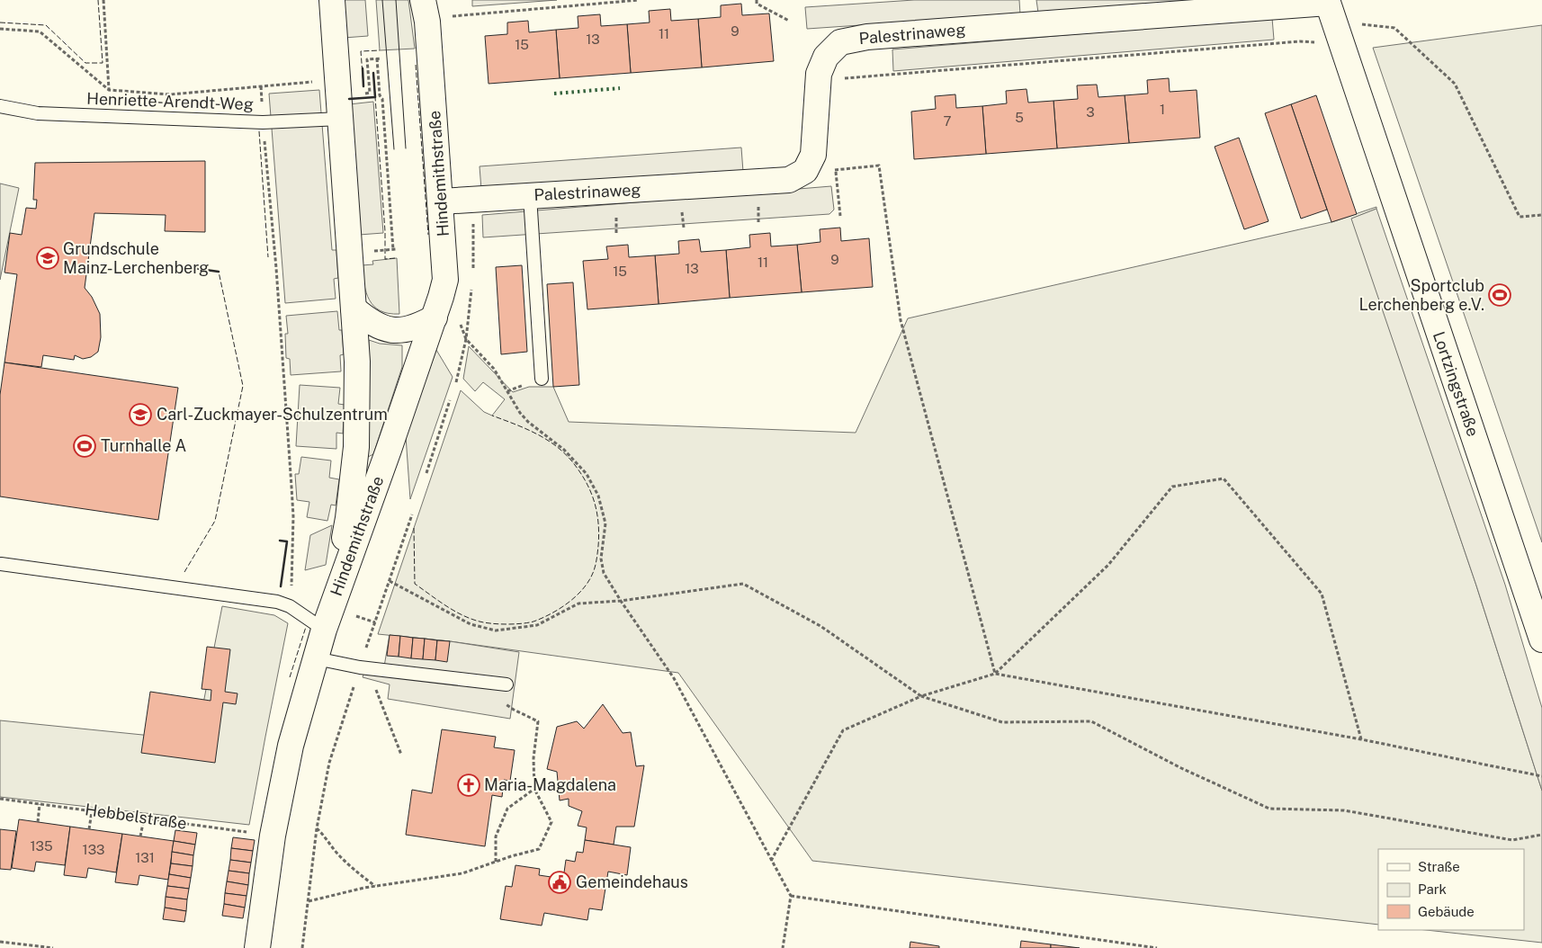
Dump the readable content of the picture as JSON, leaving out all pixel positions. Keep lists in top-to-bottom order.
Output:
{
  "streets": {
    "street": ["Palestrinaweg", "Hindemithstraße", "Lortzingstraße"],
    "lane": ["Henriette-Arendt-Weg"],
    "path": ["Hebbelstraße"]
  },
  "crossings": [
    ["Palestrinaweg", "Hindemithstraße"],
    ["Palestrinaweg", "Lortzingstraße"],
    ["Henriette-Arendt-Weg", "Hindemithstraße"]
  ],
  "places": {
    "school or university": ["Grundschule Mainz-Lerchenberg", "Carl-Zuckmayer-Schulzentrum"],
    "sports": ["Sportclub Lerchenberg e.V.", "Turnhalle A"],
    "church": ["Maria-Magdalena"],
    "public building": ["Gemeindehaus"]
  },
  "house_numbers": [
    "9",
    "11",
    "13",
    "15",
    "1",
    "3",
    "5",
    "7",
    "9",
    "11",
    "13",
    "15",
    "135",
    "133",
    "131"
  ],
  "legend": ["Straße", "Park", "Gebäude"]
}
